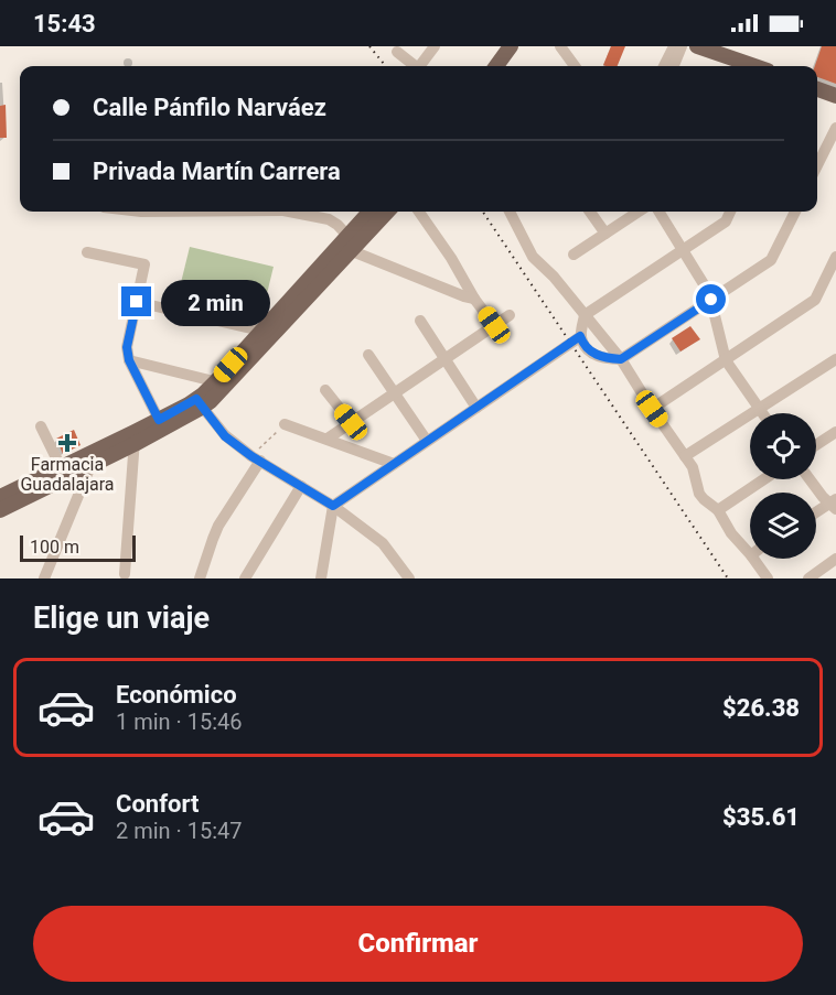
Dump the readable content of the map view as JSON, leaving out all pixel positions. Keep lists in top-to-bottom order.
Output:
{
  "places": {
    "health": ["Farmacia Guadalajara"]
  },
  "scale_bar": "100 m",
  "page": {
    "status": "15:43",
    "banner": ["Calle Pánfilo Narváez", "Privada Martín Carrera"],
    "bubble": "2 min",
    "scale": "100 m",
    "heading": "Elige un viaje",
    "list": [
      {
        "name": "Económico",
        "note": "1 min · 15:46",
        "value": "$26.38"
      },
      {
        "name": "Confort",
        "note": "2 min · 15:47",
        "value": "$35.61"
      }
    ],
    "buttons": "Confirmar"
  }
}
